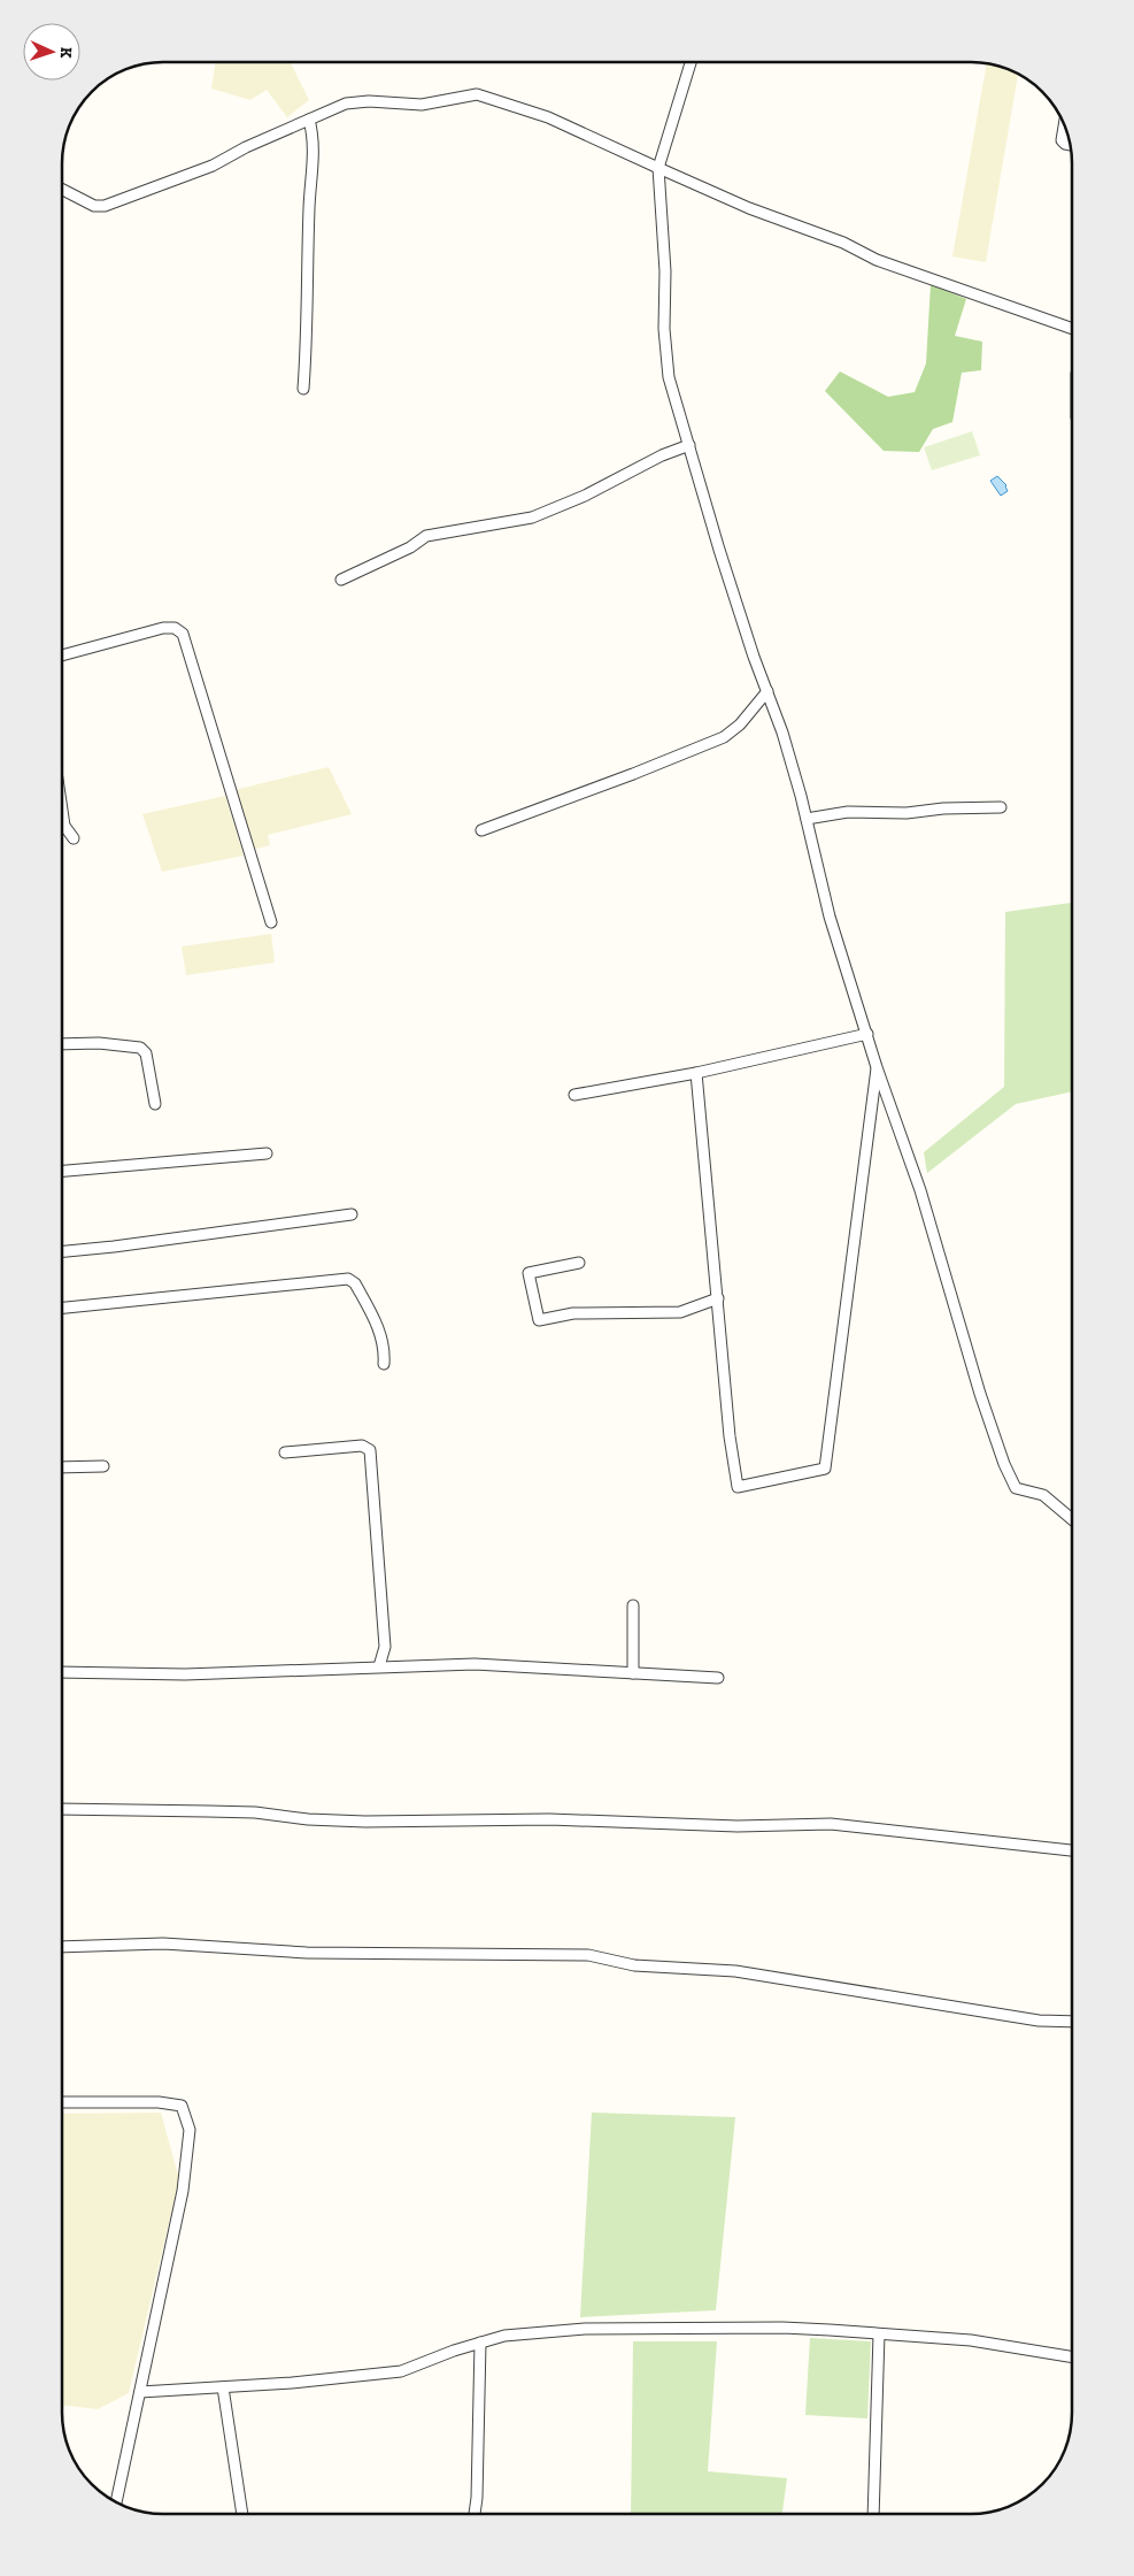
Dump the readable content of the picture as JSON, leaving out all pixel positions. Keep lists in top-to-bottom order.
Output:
{
  "north": "right"
}
